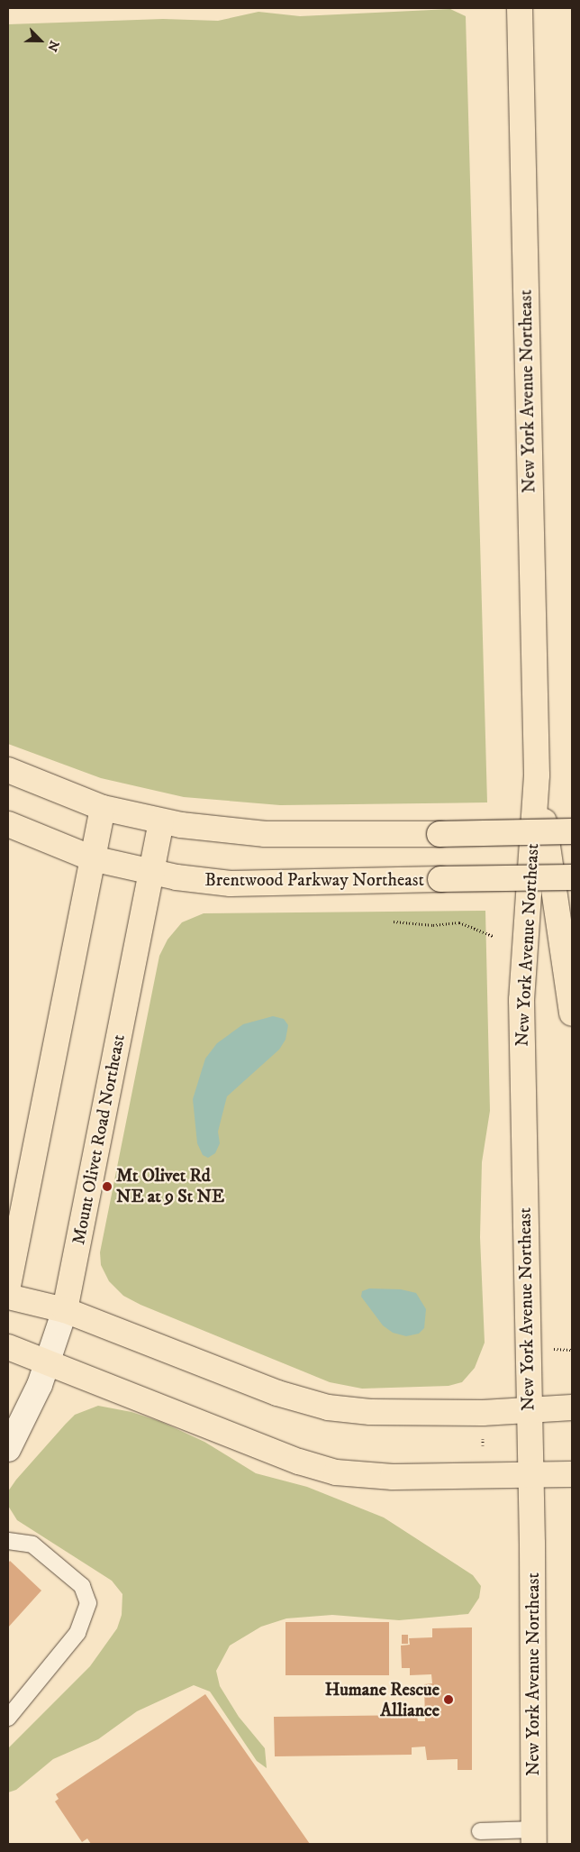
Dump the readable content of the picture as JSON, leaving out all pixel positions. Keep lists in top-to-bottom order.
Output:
{
  "streets": {
    "main road": ["New York Avenue Northeast", "Brentwood Parkway Northeast", "Mount Olivet Road Northeast"]
  },
  "crossings": [
    ["Brentwood Parkway Northeast", "Mount Olivet Road Northeast"]
  ],
  "places": ["Mt Olivet Rd NE at 9 St NE", "Humane Rescue Alliance"],
  "north": "bottom right"
}
